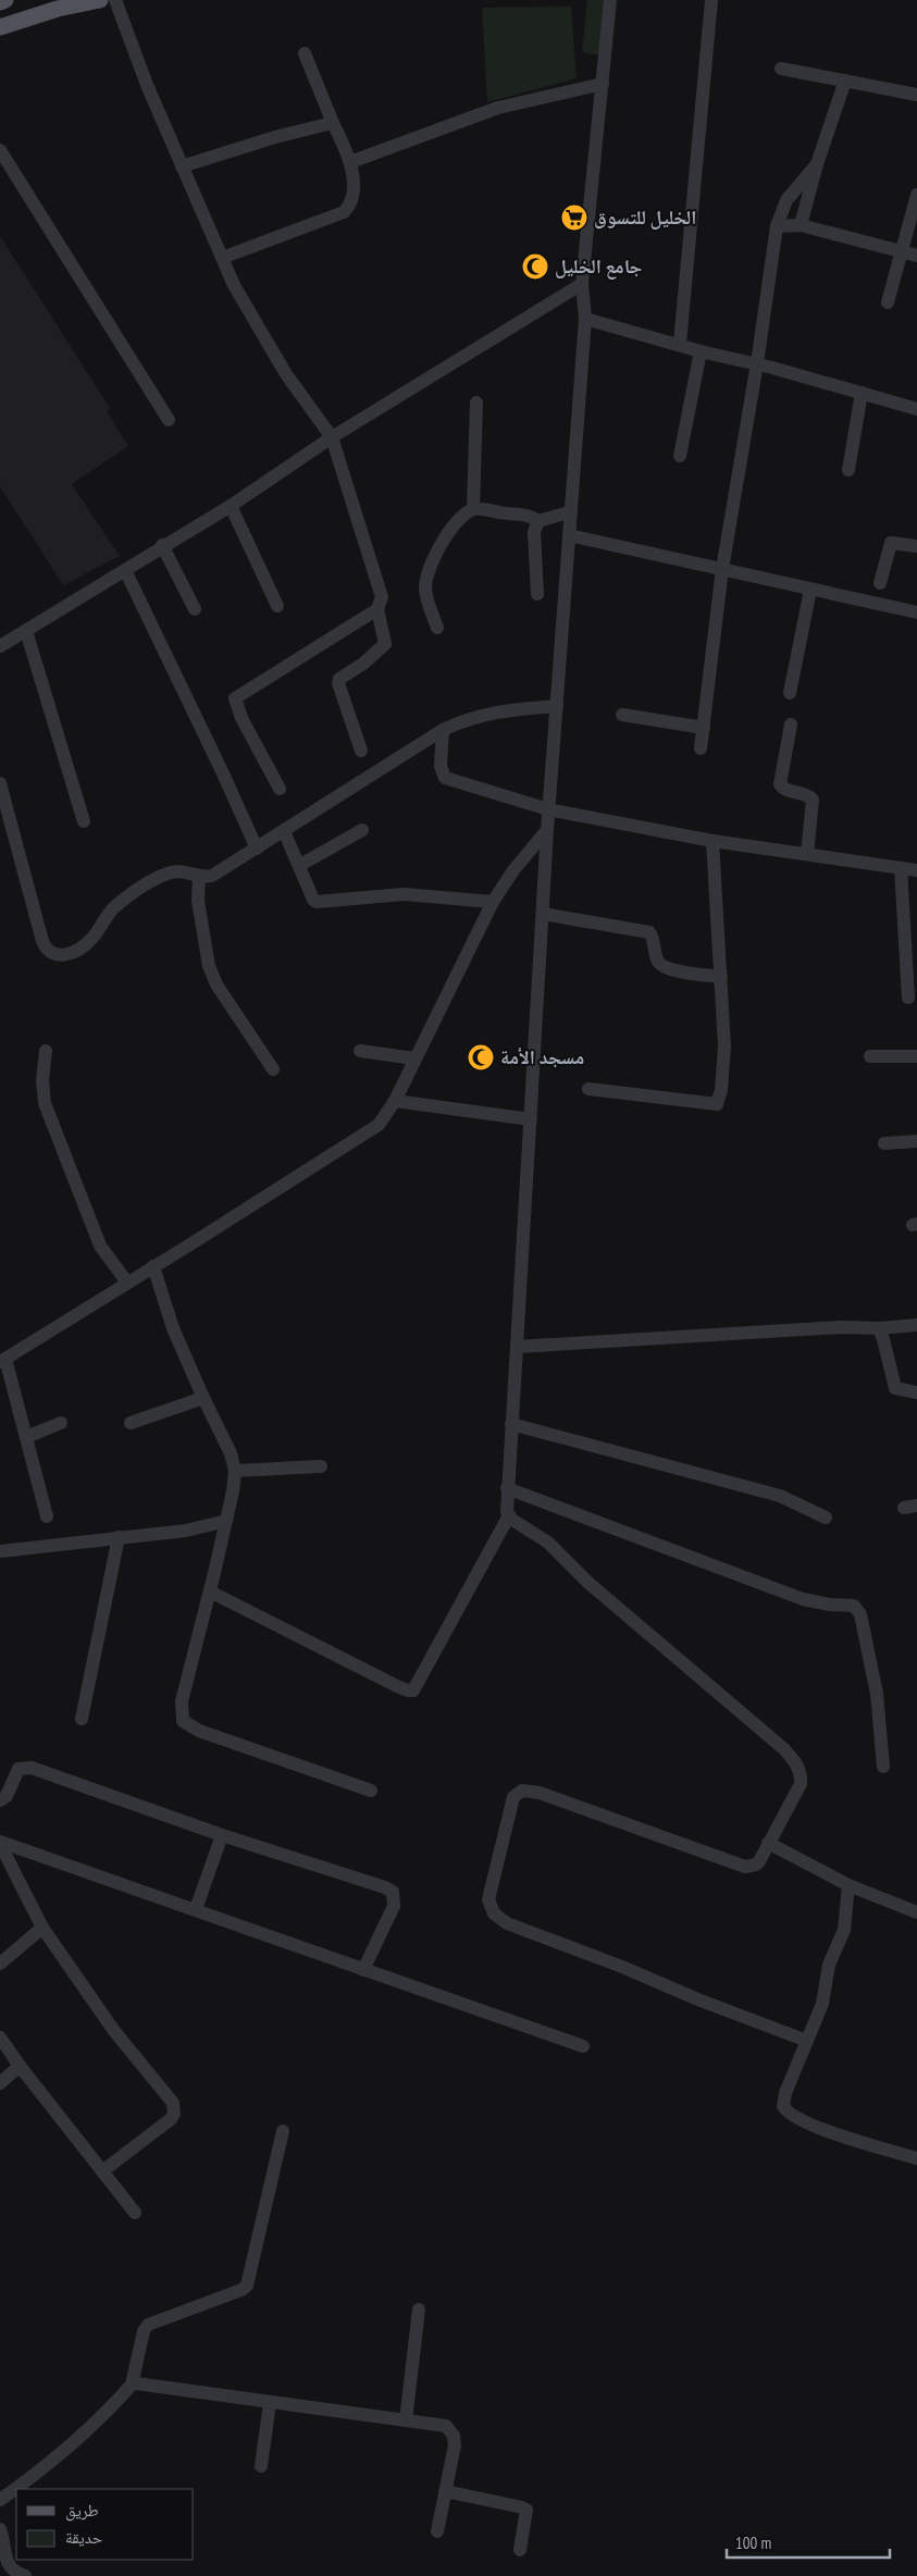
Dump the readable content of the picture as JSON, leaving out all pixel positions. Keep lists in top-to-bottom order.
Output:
{
  "places": {
    "supermarket": ["الخليل للتسوق"],
    "mosque": ["جامع الخليل", "مسجد الأمة"]
  },
  "legend": ["طريق", "حديقة"],
  "scale_bar": "100 m"
}
